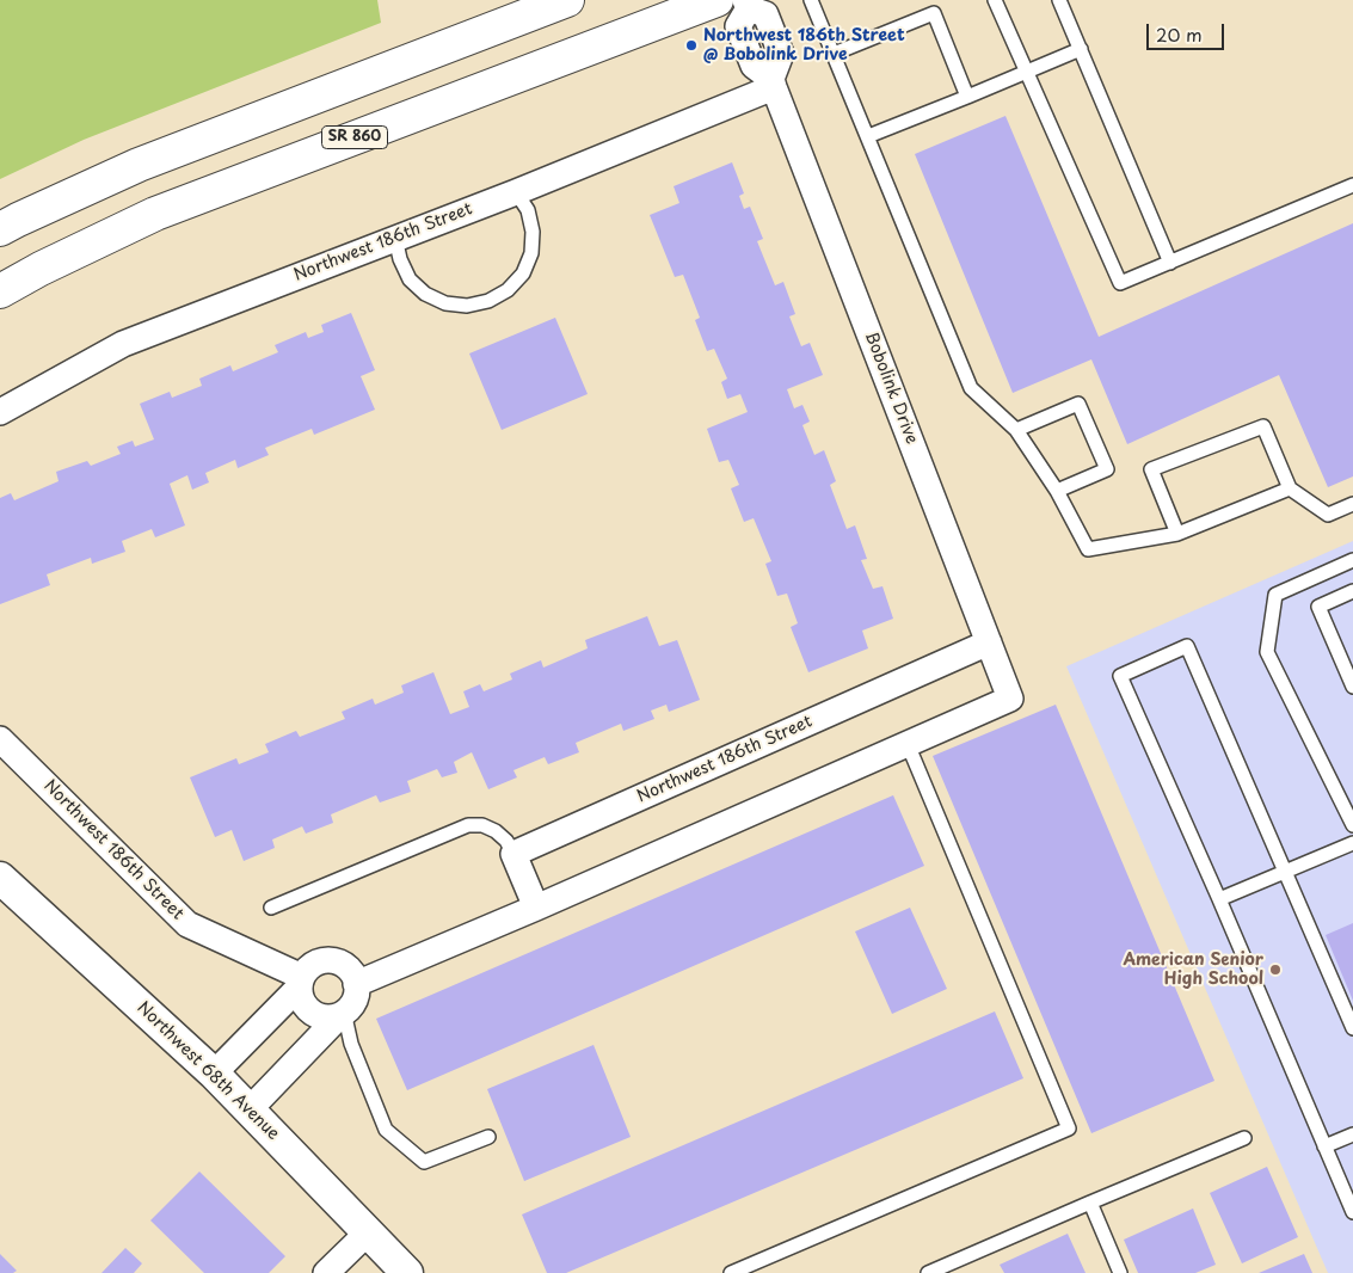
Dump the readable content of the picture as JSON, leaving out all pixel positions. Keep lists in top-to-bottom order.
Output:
{
  "streets": {
    "main road": ["SR 860"],
    "street": ["Northwest 186th Street", "Bobolink Drive", "Northwest 68th Avenue"]
  },
  "crossings": [
    ["Northwest 186th Street", "Bobolink Drive"]
  ],
  "places": ["Northwest 186th Street @ Bobolink Drive", "American Senior High School"],
  "scale_bar": "20 m"
}
